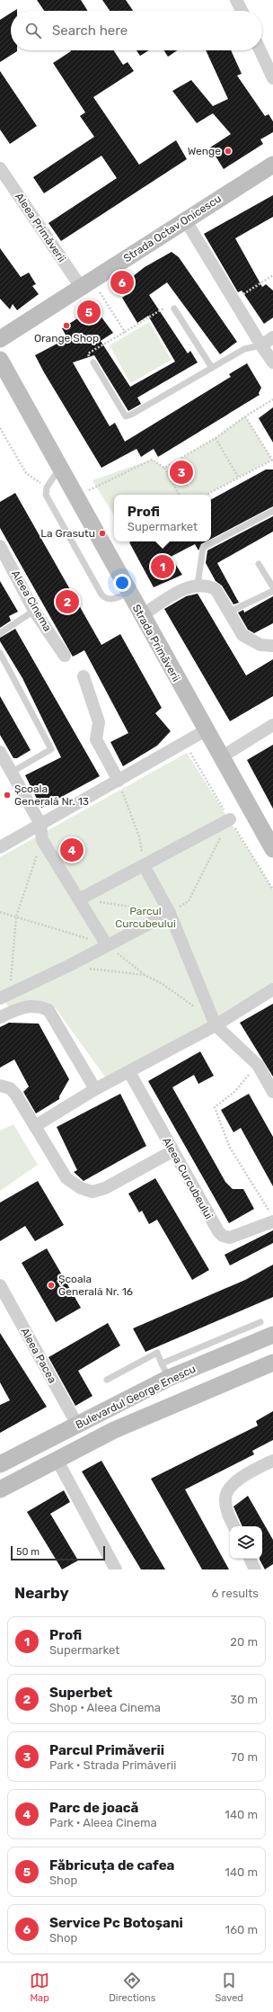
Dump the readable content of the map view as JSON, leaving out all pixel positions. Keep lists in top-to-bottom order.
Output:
{
  "streets": {
    "main road": ["Strada Octav Onicescu", "Strada Primăverii", "Bulevardul George Enescu"],
    "street": [
      "Aleea Primăverii",
      "Aleea Cinema",
      "Aleea Curcubeului",
      "Aleea Pacea"
    ]
  },
  "crossings": [
    ["Aleea Primăverii", "Strada Octav Onicescu"],
    ["Aleea Pacea", "Bulevardul George Enescu"]
  ],
  "parks": ["Parcul Curcubeului"],
  "places": [
    "Wenge",
    "Orange Shop",
    "La Grasutu",
    "Școala Generală Nr. 13",
    "Școala Generală Nr. 16"
  ],
  "scale_bar": "50 m",
  "page": {
    "search": "Search here",
    "pins": [
      "6",
      "5",
      "3",
      "1",
      "2",
      "4"
    ],
    "popup": ["Profi", "Supermarket"],
    "scale": "50 m",
    "heading": ["Nearby", "6 results"],
    "list": [
      {
        "mark": "1",
        "name": "Profi",
        "note": "Supermarket",
        "value": "20 m"
      },
      {
        "mark": "2",
        "name": "Superbet",
        "note": "Shop · Aleea Cinema",
        "value": "30 m"
      },
      {
        "mark": "3",
        "name": "Parcul Primăverii",
        "note": "Park · Strada Primăverii",
        "value": "70 m"
      },
      {
        "mark": "4",
        "name": "Parc de joacă",
        "note": "Park · Aleea Cinema",
        "value": "140 m"
      },
      {
        "mark": "5",
        "name": "Făbricuța de cafea",
        "note": "Shop",
        "value": "140 m"
      },
      {
        "mark": "6",
        "name": "Service Pc Botoșani",
        "note": "Shop",
        "value": "160 m"
      }
    ],
    "nav": ["Map", "Directions", "Saved"]
  }
}
